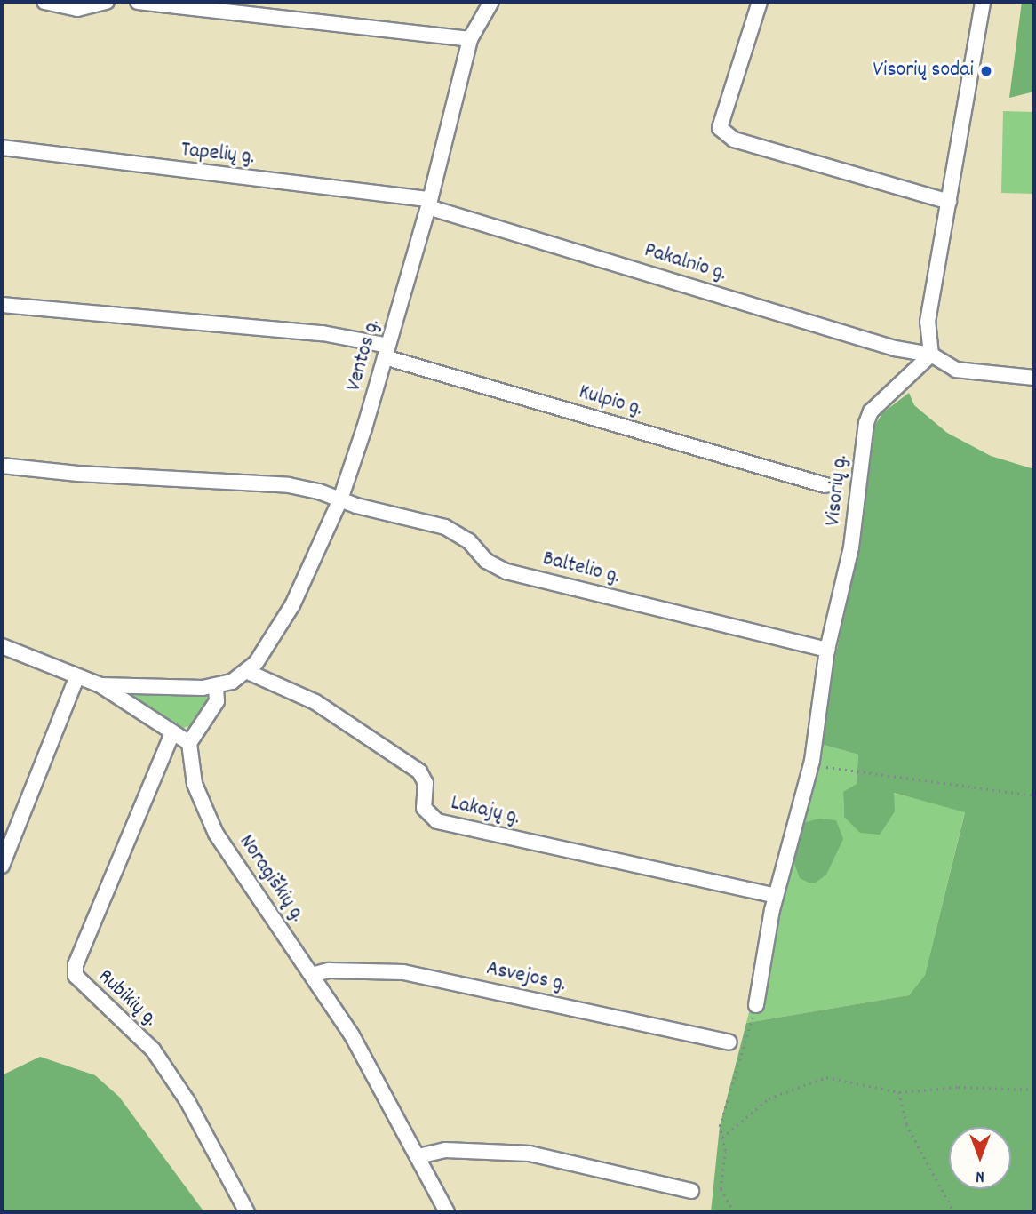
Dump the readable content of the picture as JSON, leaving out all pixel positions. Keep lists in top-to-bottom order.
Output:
{
  "streets": {
    "street": [
      "Tapelių g.",
      "Pakalnio g.",
      "Ventos g.",
      "Kulpio g.",
      "Visorių g.",
      "Baltelio g.",
      "Lakajų g.",
      "Noragiškių g.",
      "Asvejos g.",
      "Rubikių g."
    ]
  },
  "crossings": [
    ["Tapelių g.", "Pakalnio g."],
    ["Tapelių g.", "Ventos g."],
    ["Pakalnio g.", "Ventos g."],
    ["Pakalnio g.", "Visorių g."],
    ["Ventos g.", "Kulpio g."],
    ["Ventos g.", "Baltelio g."],
    ["Ventos g.", "Lakajų g."],
    ["Visorių g.", "Baltelio g."],
    ["Visorių g.", "Lakajų g."],
    ["Noragiškių g.", "Asvejos g."]
  ],
  "places": ["Visorių sodai"],
  "north": "bottom"
}
